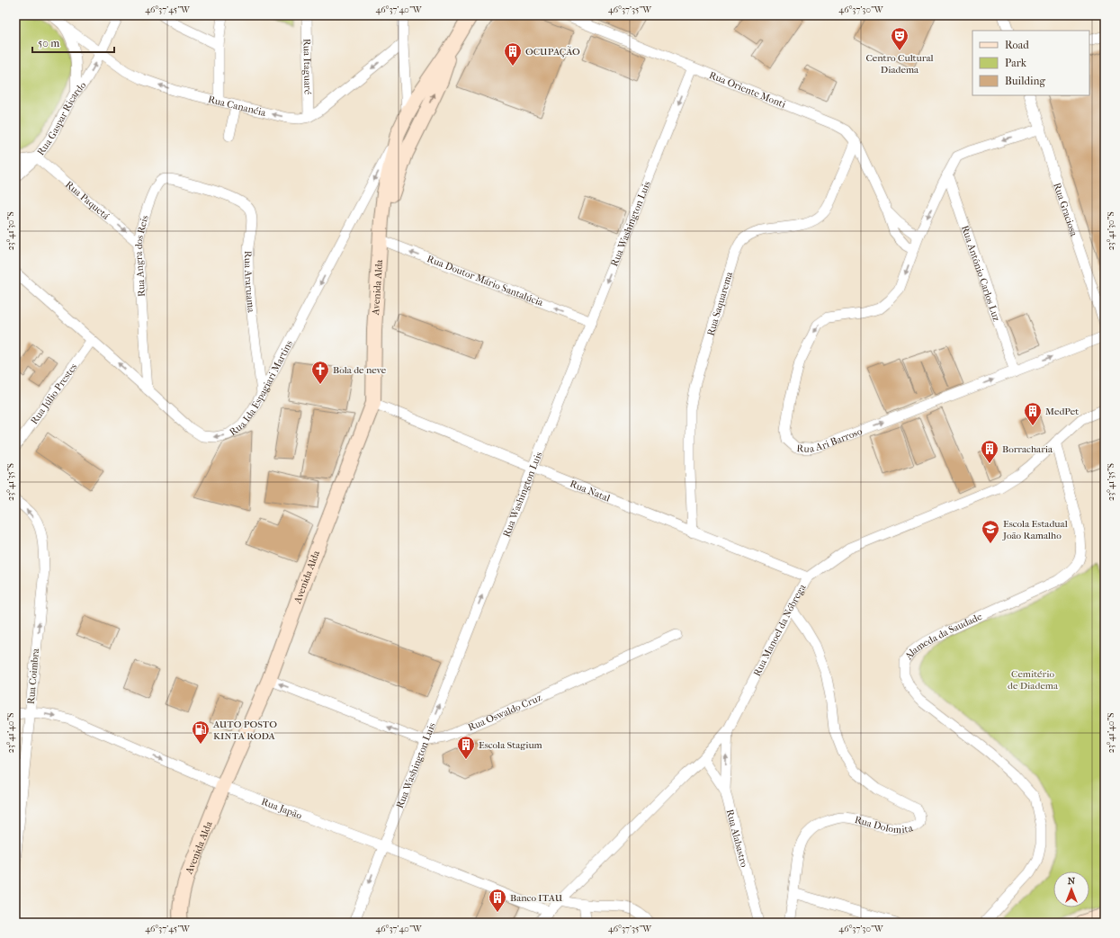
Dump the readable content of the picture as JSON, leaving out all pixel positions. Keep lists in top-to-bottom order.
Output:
{
  "streets": {
    "main road": ["Avenida Alda"],
    "street": [
      "Rua Itaguaré",
      "Rua Oriente Monti",
      "Rua Cananéia",
      "Rua Gaspar Ricardo",
      "Rua Paquetá",
      "Rua Graciosa",
      "Rua Washington Luis",
      "Rua Angra dos Reis",
      "Rua Antônio Carlos Luz",
      "Rua Doutor Mário Santalúcia",
      "Rua Araruama",
      "Rua Saquarema",
      "Rua Ida Espagiari Martins",
      "Rua Júlio Prestes",
      "Rua Ari Barroso",
      "Rua Natal",
      "Rua Manoel da Nóbrega",
      "Alameda da Saudade",
      "Rua Coimbra",
      "Rua Oswaldo Cruz",
      "Rua Japão",
      "Rua Dolomita",
      "Rua Alabastro"
    ]
  },
  "crossings": [
    ["Rua Itaguaré", "Rua Cananéia"],
    ["Rua Oriente Monti", "Rua Washington Luis"],
    ["Rua Oriente Monti", "Rua Saquarema"],
    ["Rua Oriente Monti", "Rua Ari Barroso"],
    ["Rua Cananéia", "Rua Gaspar Ricardo"],
    ["Rua Gaspar Ricardo", "Rua Paquetá"],
    ["Rua Paquetá", "Rua Angra dos Reis"],
    ["Rua Washington Luis", "Rua Doutor Mário Santalúcia"],
    ["Rua Washington Luis", "Rua Natal"],
    ["Rua Washington Luis", "Rua Oswaldo Cruz"],
    ["Rua Washington Luis", "Rua Japão"],
    ["Rua Angra dos Reis", "Rua Araruama"],
    ["Rua Angra dos Reis", "Rua Ida Espagiari Martins"],
    ["Rua Antônio Carlos Luz", "Rua Ari Barroso"],
    ["Rua Doutor Mário Santalúcia", "Avenida Alda"],
    ["Rua Araruama", "Rua Ida Espagiari Martins"],
    ["Avenida Alda", "Rua Ida Espagiari Martins"],
    ["Avenida Alda", "Rua Natal"],
    ["Avenida Alda", "Rua Japão"],
    ["Rua Saquarema", "Rua Natal"],
    ["Rua Ida Espagiari Martins", "Rua Júlio Prestes"],
    ["Rua Natal", "Rua Manoel da Nóbrega"],
    ["Rua Manoel da Nóbrega", "Alameda da Saudade"],
    ["Rua Manoel da Nóbrega", "Rua Japão"],
    ["Rua Manoel da Nóbrega", "Rua Dolomita"],
    ["Rua Manoel da Nóbrega", "Rua Alabastro"],
    ["Rua Coimbra", "Rua Japão"]
  ],
  "one_way": [
    "Rua Cananéia",
    "Rua Paquetá",
    "Rua Doutor Mário Santalúcia",
    "Rua Coimbra",
    "Rua Japão"
  ],
  "parks": ["Cemitério de Diadema"],
  "places": {
    "theatre": ["Centro Cultural Diadema"],
    "building": [
      "OCUPAÇÃO",
      "MedPet",
      "Borracharia",
      "Escola Stagium",
      "Banco ITAU"
    ],
    "church": ["Bola de neve"],
    "school or university": ["Escola Estadual João Ramalho"],
    "fuel station": ["AUTO POSTO KINTA RODA"]
  },
  "legend": ["Road", "Park", "Building"],
  "scale_bar": "50 m",
  "north": "top",
  "coordinates": [
    "46°37'45\"W",
    "46°37'40\"W",
    "46°37'35\"W",
    "46°37'30\"W",
    "23°41'30\"S",
    "23°41'35\"S",
    "23°41'40\"S"
  ]
}
